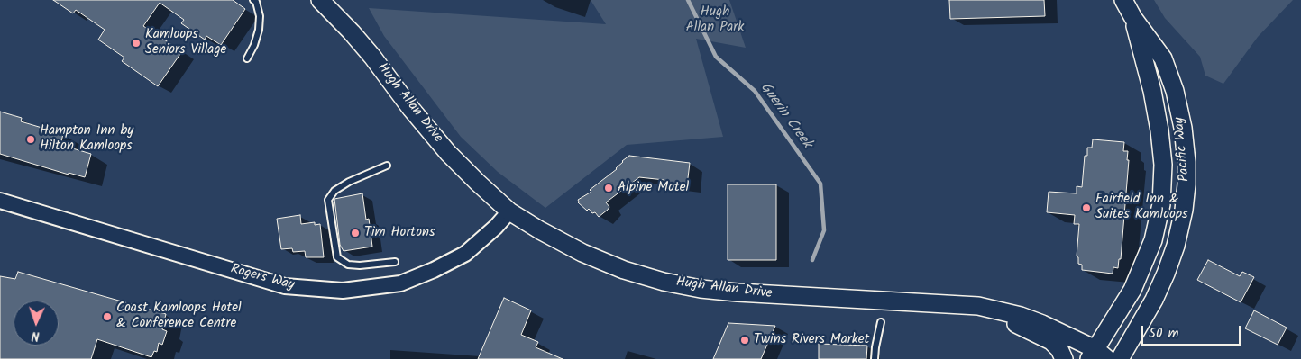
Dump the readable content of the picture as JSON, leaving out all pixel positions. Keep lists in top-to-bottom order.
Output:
{
  "streets": {
    "main road": ["Hugh Allan Drive", "Pacific Way"],
    "street": ["Rogers Way"]
  },
  "crossings": [
    ["Hugh Allan Drive", "Pacific Way"],
    ["Hugh Allan Drive", "Rogers Way"]
  ],
  "water": ["Guerin Creek"],
  "parks": ["Hugh Allan Park"],
  "places": [
    "Kamloops Seniors Village",
    "Hampton Inn by Hilton Kamloops",
    "Alpine Motel",
    "Fairfield Inn & Suites Kamloops",
    "Tim Hortons",
    "Coast Kamloops Hotel & Conference Centre",
    "Twins Rivers Market"
  ],
  "scale_bar": "50 m",
  "north": "bottom"
}
